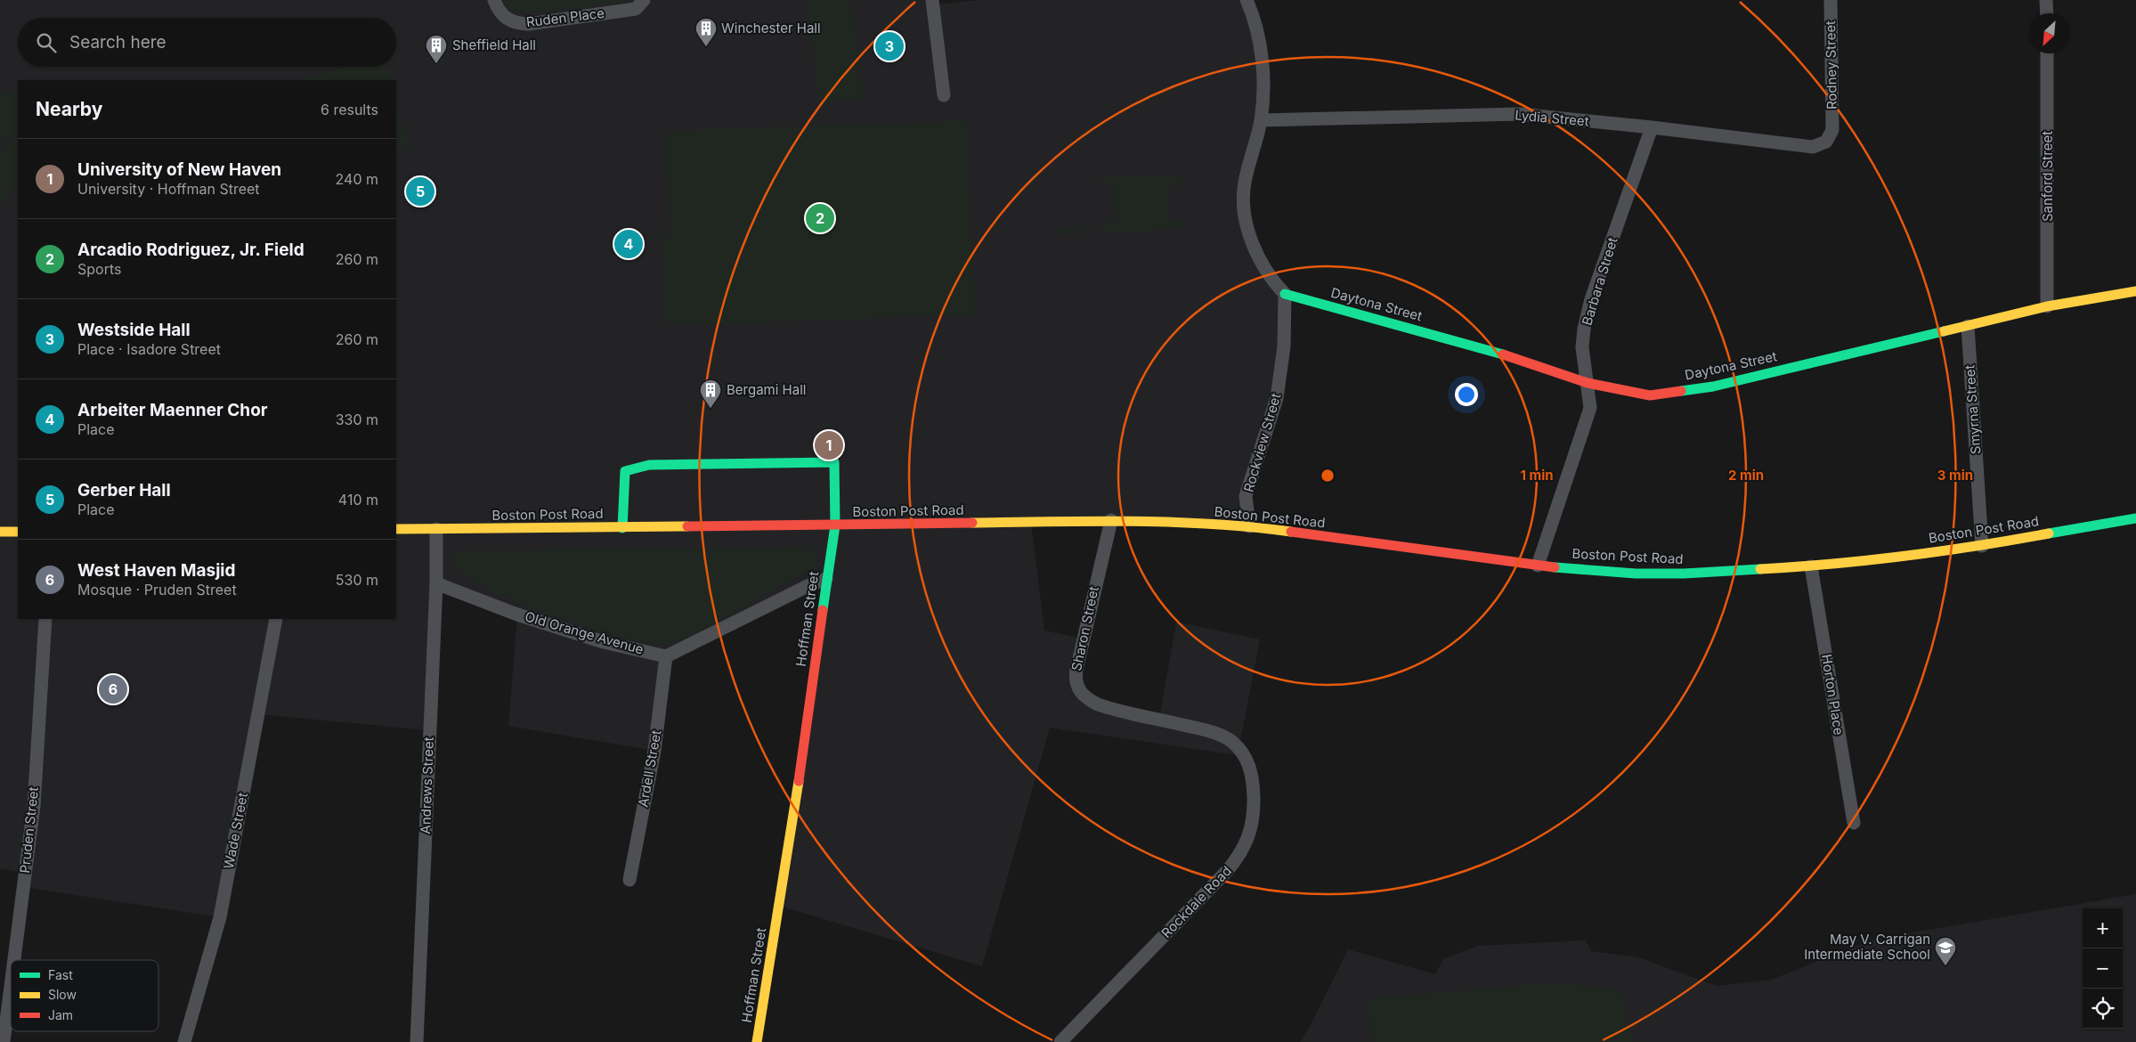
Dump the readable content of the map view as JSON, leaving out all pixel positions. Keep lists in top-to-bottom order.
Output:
{
  "streets": {
    "main road": ["Daytona Street", "Boston Post Road", "Hoffman Street"],
    "street": [
      "Ruden Place",
      "Rodney Street",
      "Lydia Street",
      "Sanford Street",
      "Barbara Street",
      "Smyrna Street",
      "Rockview Street",
      "Sharon Street",
      "Old Orange Avenue",
      "Horton Place",
      "Ardell Street",
      "Andrews Street",
      "Pruden Street",
      "Wade Street",
      "Rockdale Road"
    ]
  },
  "crossings": [
    ["Rodney Street", "Lydia Street"],
    ["Lydia Street", "Barbara Street"],
    ["Sanford Street", "Daytona Street"],
    ["Barbara Street", "Daytona Street"],
    ["Barbara Street", "Boston Post Road"],
    ["Daytona Street", "Smyrna Street"],
    ["Daytona Street", "Rockview Street"],
    ["Smyrna Street", "Boston Post Road"],
    ["Rockview Street", "Boston Post Road"],
    ["Boston Post Road", "Hoffman Street"],
    ["Boston Post Road", "Sharon Street"],
    ["Boston Post Road", "Horton Place"],
    ["Boston Post Road", "Andrews Street"],
    ["Sharon Street", "Rockdale Road"],
    ["Old Orange Avenue", "Ardell Street"],
    ["Old Orange Avenue", "Andrews Street"]
  ],
  "places": {
    "building": ["Winchester Hall", "Sheffield Hall", "Bergami Hall"],
    "school or university": ["May V. Carrigan Intermediate School"]
  },
  "legend": ["Fast", "Slow", "Jam"],
  "north": "bottom left",
  "page": {
    "search": "Search here",
    "pins": [
      "3",
      "5",
      "2",
      "4",
      "1",
      "6"
    ],
    "heading": ["Nearby", "6 results"],
    "list": [
      {
        "mark": "1",
        "name": "University of New Haven",
        "note": "University · Hoffman Street",
        "value": "240 m"
      },
      {
        "mark": "2",
        "name": "Arcadio Rodriguez, Jr. Field",
        "note": "Sports",
        "value": "260 m"
      },
      {
        "mark": "3",
        "name": "Westside Hall",
        "note": "Place · Isadore Street",
        "value": "260 m"
      },
      {
        "mark": "4",
        "name": "Arbeiter Maenner Chor",
        "note": "Place",
        "value": "330 m"
      },
      {
        "mark": "5",
        "name": "Gerber Hall",
        "note": "Place",
        "value": "410 m"
      },
      {
        "mark": "6",
        "name": "West Haven Masjid",
        "note": "Mosque · Pruden Street",
        "value": "530 m"
      }
    ],
    "map_buttons": ["+", "−"]
  },
  "rings": ["1 min", "2 min", "3 min"]
}
